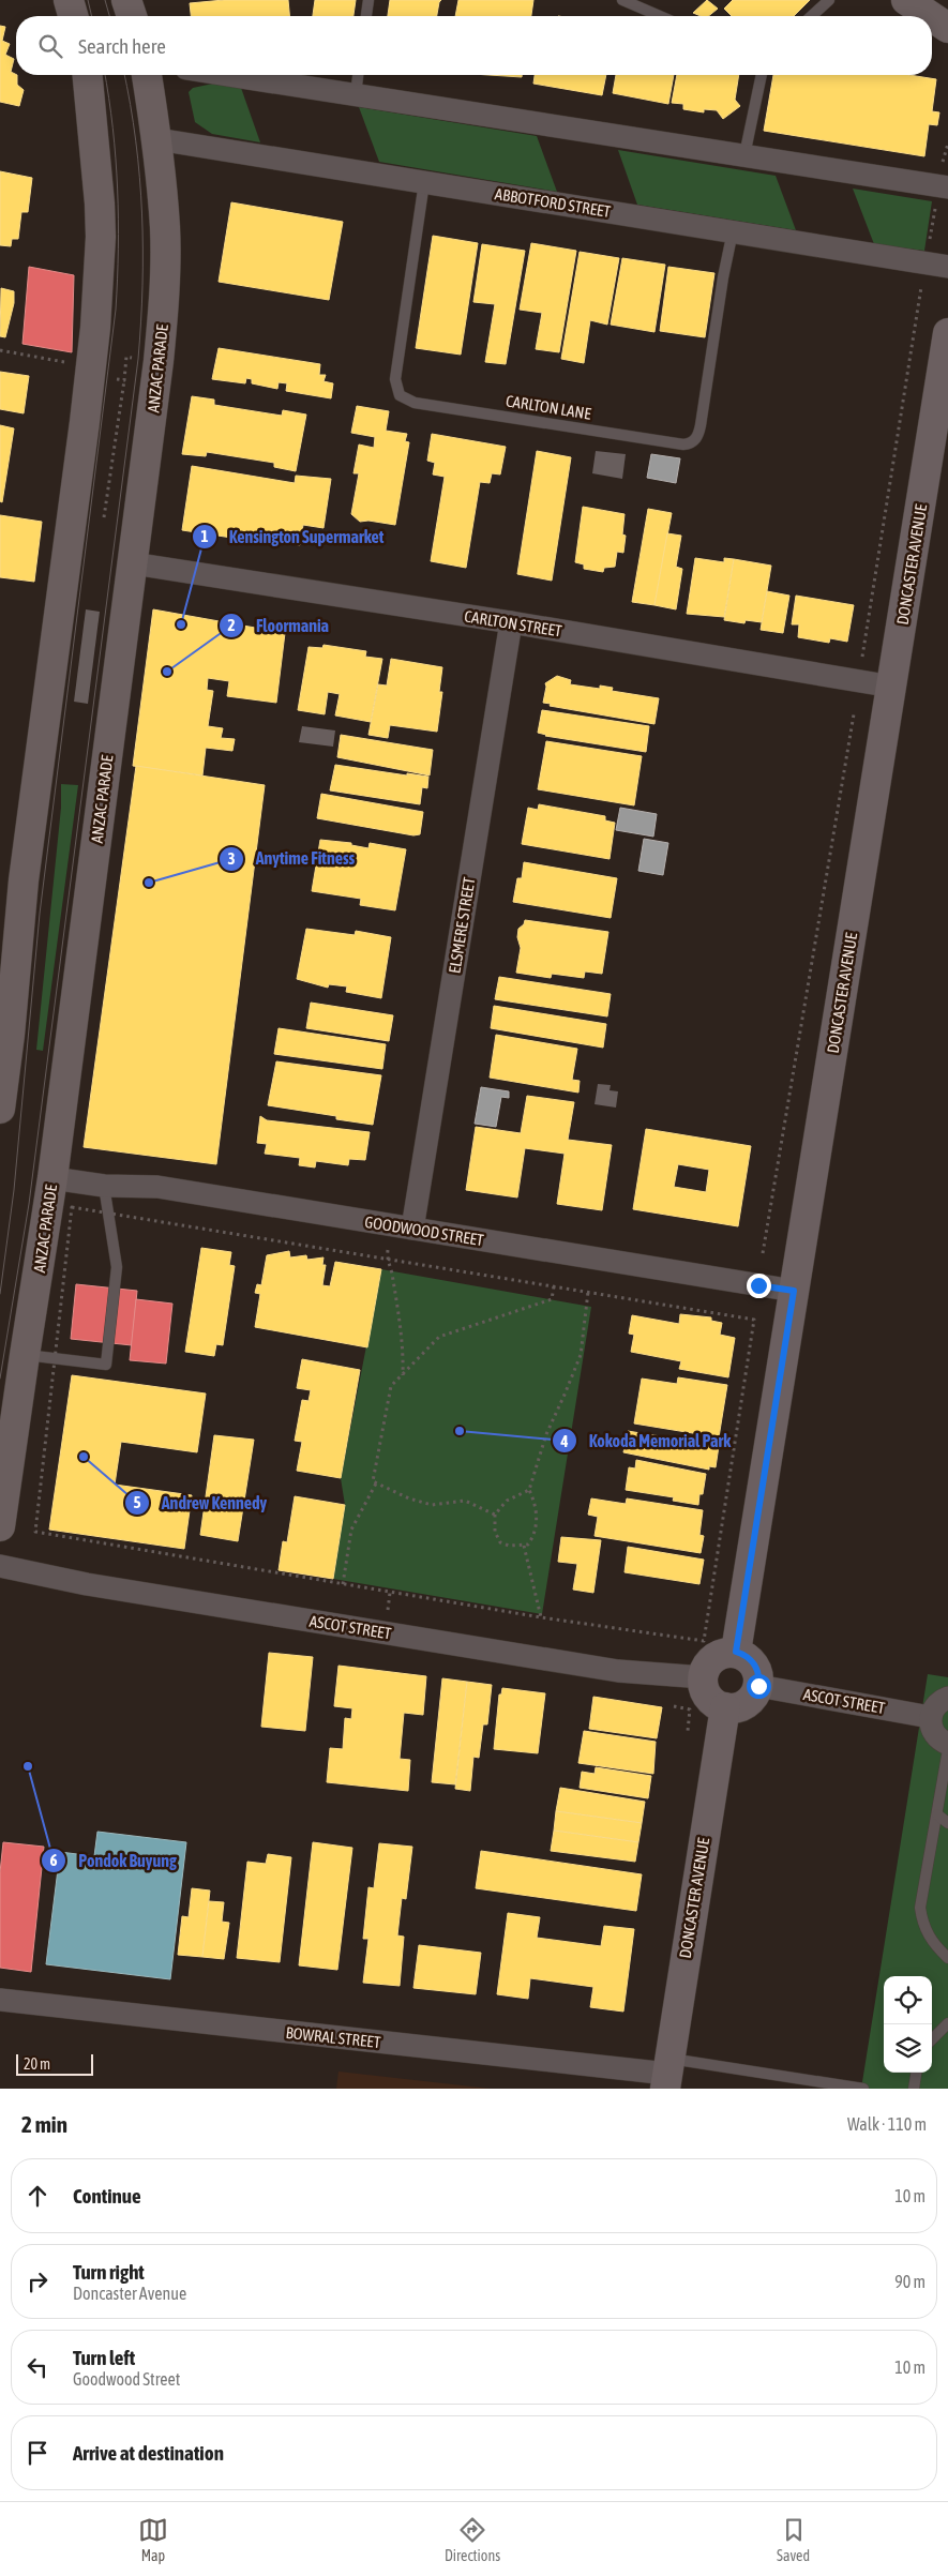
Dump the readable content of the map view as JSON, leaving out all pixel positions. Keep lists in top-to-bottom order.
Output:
{
  "streets": {
    "main road": ["ANZAC PARADE", "DONCASTER AVENUE"],
    "street": [
      "ABBOTFORD STREET",
      "CARLTON STREET",
      "ELSMERE STREET",
      "GOODWOOD STREET",
      "ASCOT STREET",
      "BOWRAL STREET"
    ],
    "lane": ["CARLTON LANE"]
  },
  "crossings": [
    ["ABBOTFORD STREET", "ANZAC PARADE"],
    ["ABBOTFORD STREET", "CARLTON LANE"],
    ["ANZAC PARADE", "CARLTON STREET"],
    ["ANZAC PARADE", "GOODWOOD STREET"],
    ["DONCASTER AVENUE", "CARLTON STREET"],
    ["DONCASTER AVENUE", "GOODWOOD STREET"],
    ["DONCASTER AVENUE", "ASCOT STREET"],
    ["DONCASTER AVENUE", "BOWRAL STREET"],
    ["CARLTON STREET", "ELSMERE STREET"],
    ["ELSMERE STREET", "GOODWOOD STREET"]
  ],
  "places": [
    "Kensington Supermarket",
    "Floormania",
    "Anytime Fitness",
    "Kokoda Memorial Park",
    "Andrew Kennedy",
    "Pondok Buyung"
  ],
  "scale_bar": "20 m",
  "page": {
    "search": "Search here",
    "scale": "20 m",
    "heading": ["2 min", "Walk · 110 m"],
    "list": [
      ["Continue", "10 m"],
      ["Turn right", "Doncaster Avenue", "90 m"],
      ["Turn left", "Goodwood Street", "10 m"],
      "Arrive at destination"
    ],
    "nav": ["Map", "Directions", "Saved"]
  }
}
